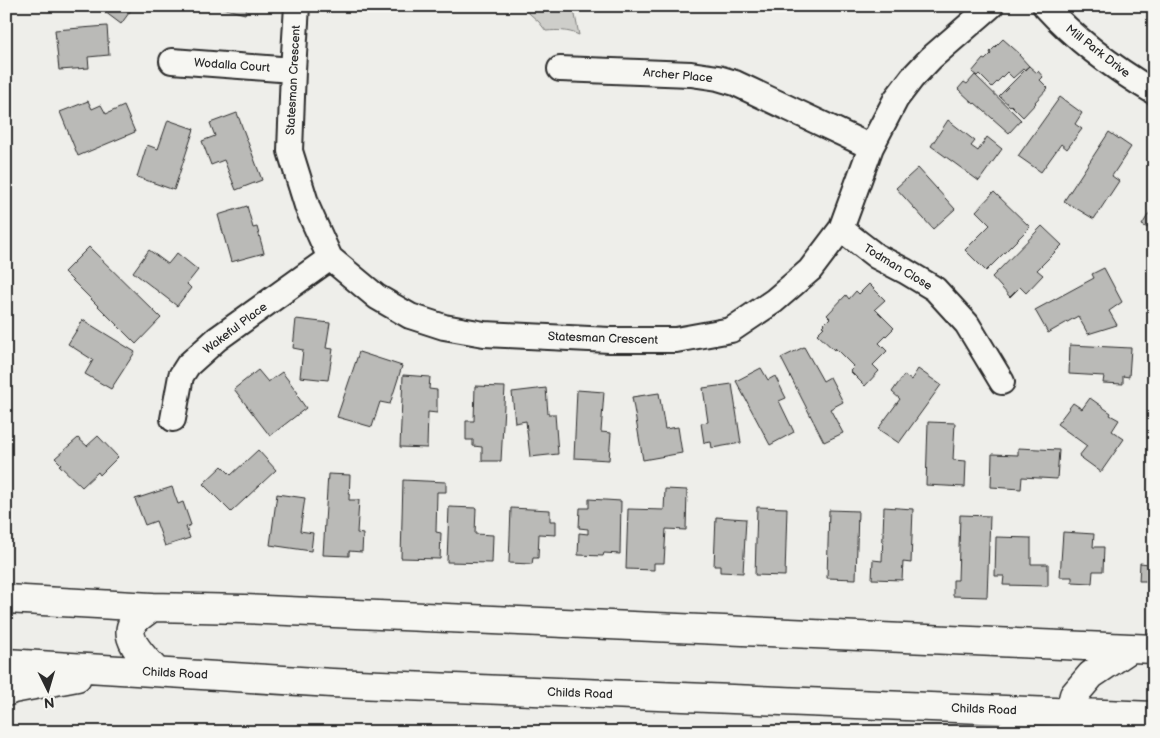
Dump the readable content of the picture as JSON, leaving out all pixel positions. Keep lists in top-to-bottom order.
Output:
{
  "streets": {
    "main road": ["Childs Road"],
    "street": [
      "Mill Park Drive",
      "Wodalla Court",
      "Archer Place",
      "Statesman Crescent",
      "Todman Close",
      "Wakeful Place"
    ]
  },
  "crossings": [
    ["Wodalla Court", "Statesman Crescent"],
    ["Archer Place", "Statesman Crescent"],
    ["Statesman Crescent", "Todman Close"],
    ["Statesman Crescent", "Wakeful Place"]
  ],
  "north": "bottom"
}
